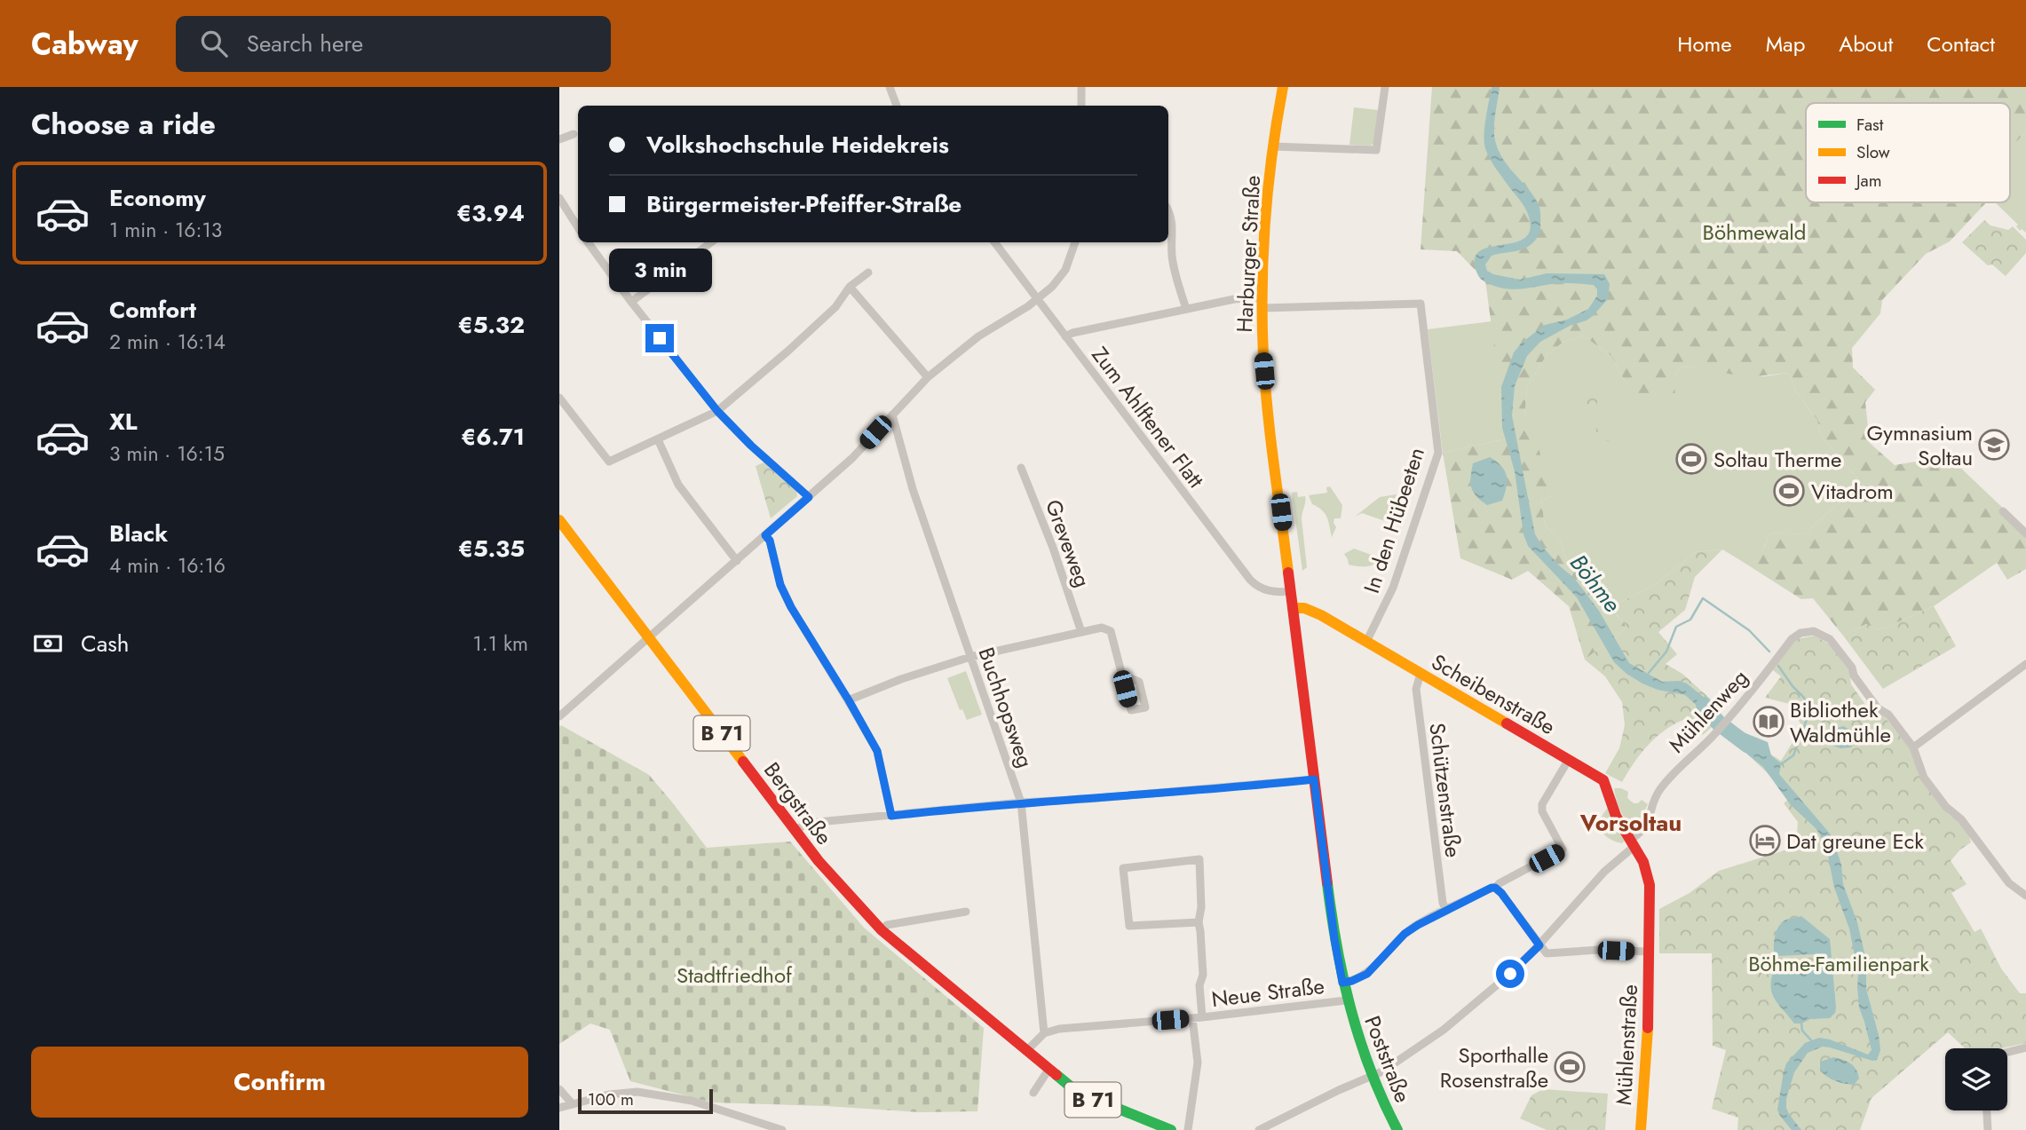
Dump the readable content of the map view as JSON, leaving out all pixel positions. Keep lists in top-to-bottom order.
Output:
{
  "streets": {
    "main road": [
      "Harburger Straße",
      "Scheibenstraße",
      "B 71",
      "Bergstraße",
      "Mühlenstraße",
      "Poststraße"
    ],
    "street": [
      "Zum Ahlftener Flatt",
      "In den Hübeeten",
      "Greveweg",
      "Buchhopsweg",
      "Mühlenweg",
      "Schützenstraße",
      "Neue Straße"
    ]
  },
  "crossings": [
    ["Harburger Straße", "Zum Ahlftener Flatt"],
    ["Harburger Straße", "In den Hübeeten"],
    ["Harburger Straße", "Scheibenstraße"],
    ["Harburger Straße", "Poststraße"],
    ["In den Hübeeten", "Scheibenstraße"],
    ["Scheibenstraße", "Mühlenweg"],
    ["Scheibenstraße", "Schützenstraße"],
    ["Scheibenstraße", "Mühlenstraße"],
    ["Buchhopsweg", "Neue Straße"],
    ["Mühlenweg", "Mühlenstraße"],
    ["Mühlenweg", "Poststraße"],
    ["Neue Straße", "Poststraße"]
  ],
  "districts": ["Vorsoltau"],
  "water": ["Böhme"],
  "parks": ["Böhmewald", "Böhme-Familienpark", "Stadtfriedhof"],
  "places": {
    "school or university": ["Gymnasium Soltau"],
    "sports": ["Soltau Therme", "Vitadrom", "Sporthalle Rosenstraße"],
    "library": ["Bibliothek Waldmühle"],
    "hotel": ["Dat greune Eck"]
  },
  "legend": ["Fast", "Slow", "Jam"],
  "scale_bar": "100 m",
  "page": {
    "header": "Cabway",
    "search": "Search here",
    "nav": [
      "Home",
      "Map",
      "About",
      "Contact"
    ],
    "heading": "Choose a ride",
    "banner": ["Volkshochschule Heidekreis", "Bürgermeister-Pfeiffer-Straße"],
    "list": [
      {
        "name": "Economy",
        "note": "1 min · 16:13",
        "value": "€3.94"
      },
      {
        "name": "Comfort",
        "note": "2 min · 16:14",
        "value": "€5.32"
      },
      {
        "name": "XL",
        "note": "3 min · 16:15",
        "value": "€6.71"
      },
      {
        "name": "Black",
        "note": "4 min · 16:16",
        "value": "€5.35"
      }
    ],
    "bubble": "3 min",
    "pay": ["Cash", "1.1 km"],
    "buttons": "Confirm",
    "scale": "100 m"
  }
}
